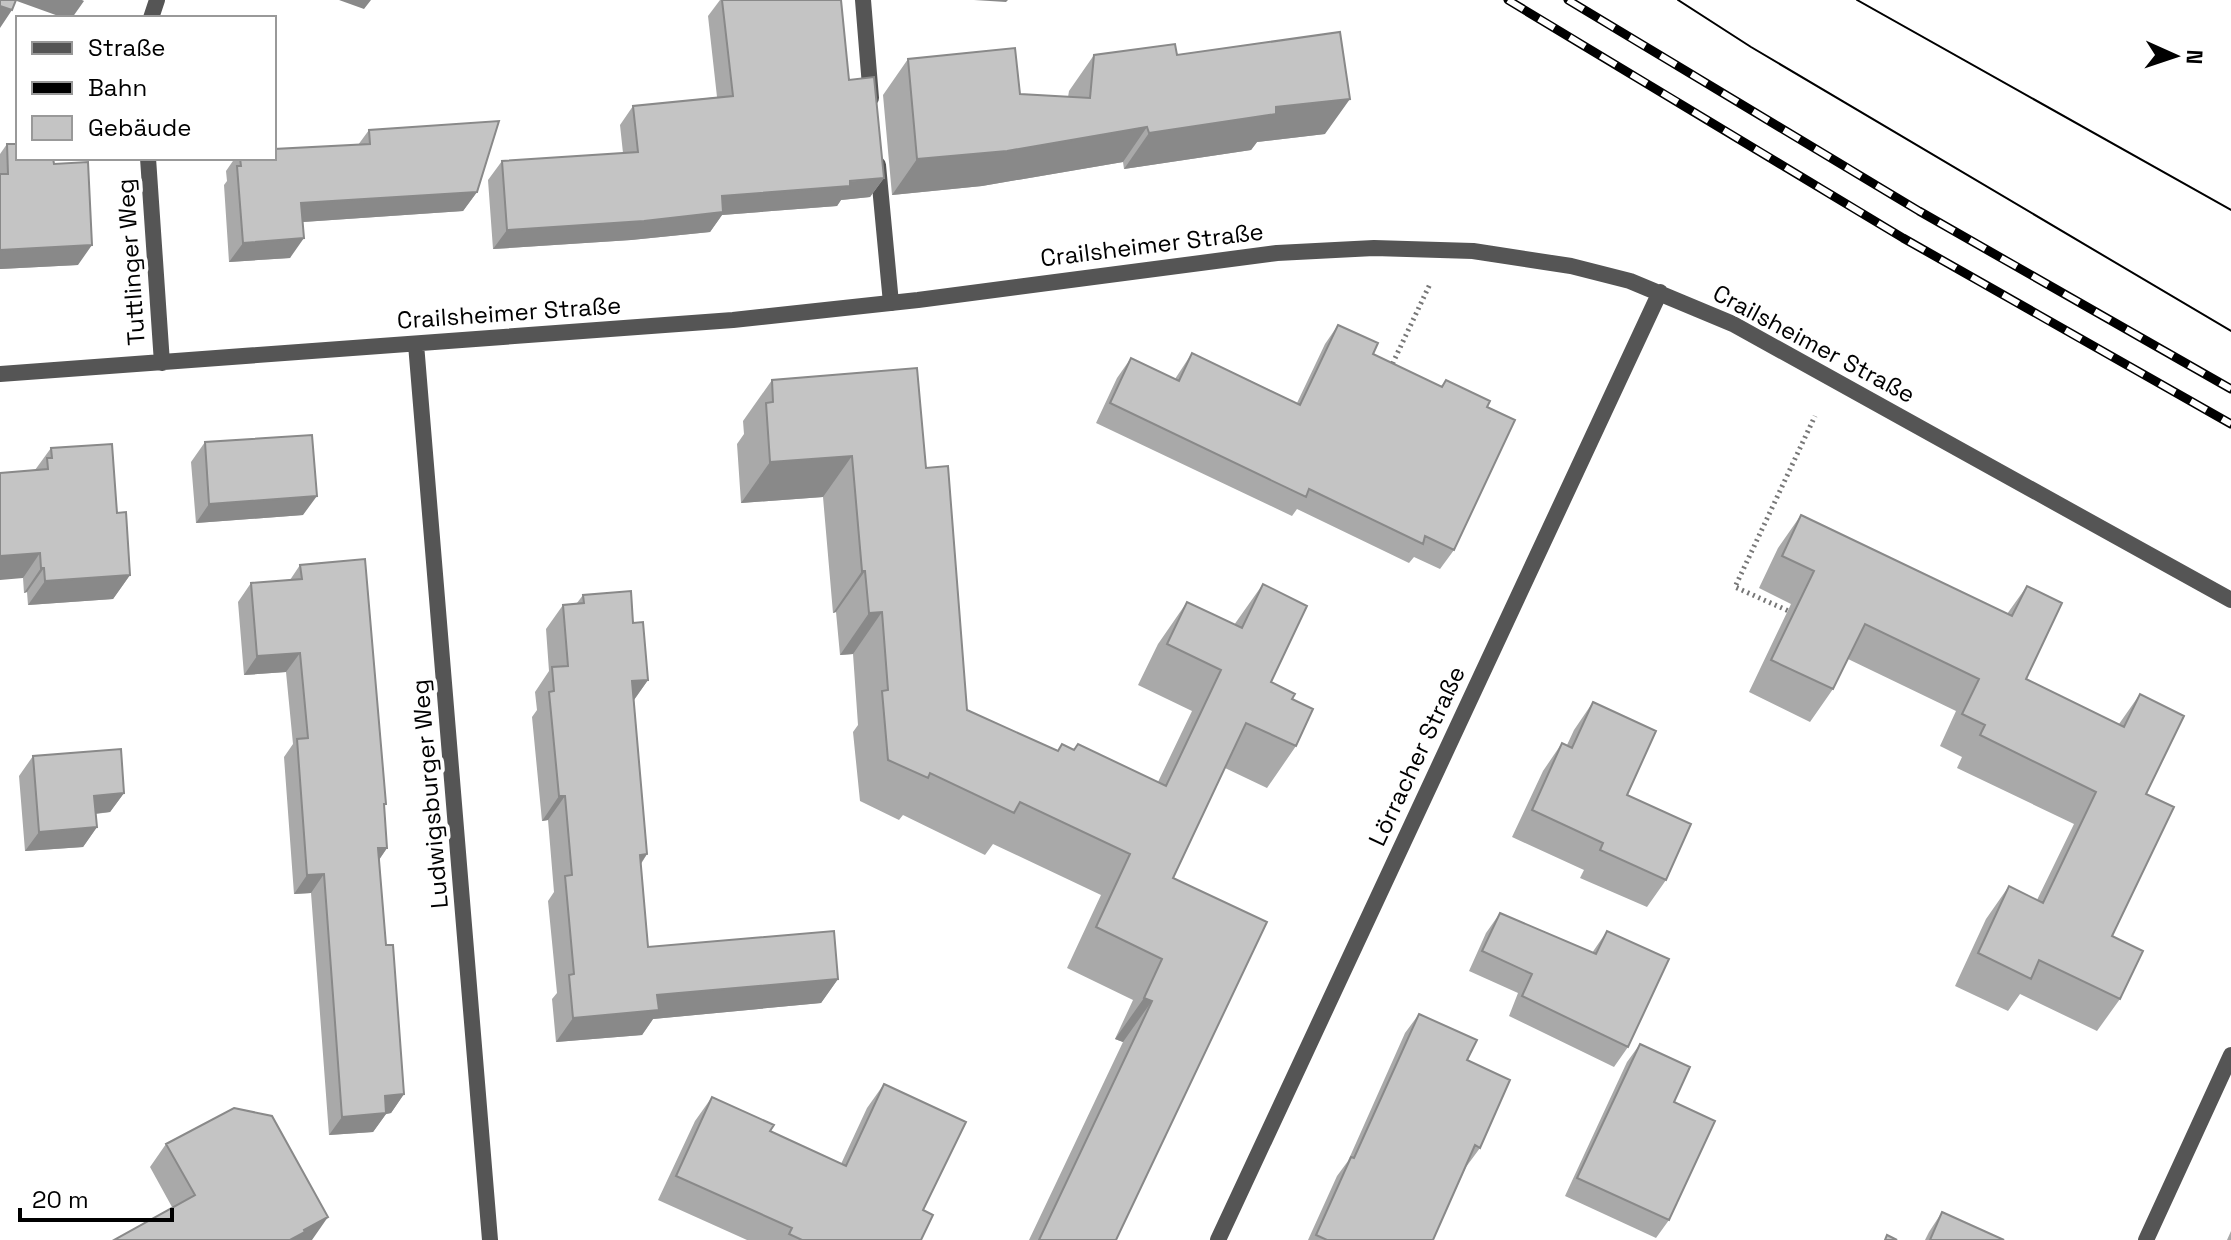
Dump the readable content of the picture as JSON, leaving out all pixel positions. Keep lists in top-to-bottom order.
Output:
{
  "streets": {
    "street": [
      "Crailsheimer Straße",
      "Tuttlinger Weg",
      "Lörracher Straße",
      "Ludwigsburger Weg"
    ]
  },
  "crossings": [
    ["Crailsheimer Straße", "Tuttlinger Weg"],
    ["Crailsheimer Straße", "Lörracher Straße"],
    ["Crailsheimer Straße", "Ludwigsburger Weg"]
  ],
  "legend": ["Straße", "Bahn", "Gebäude"],
  "scale_bar": "20 m",
  "north": "right"
}
